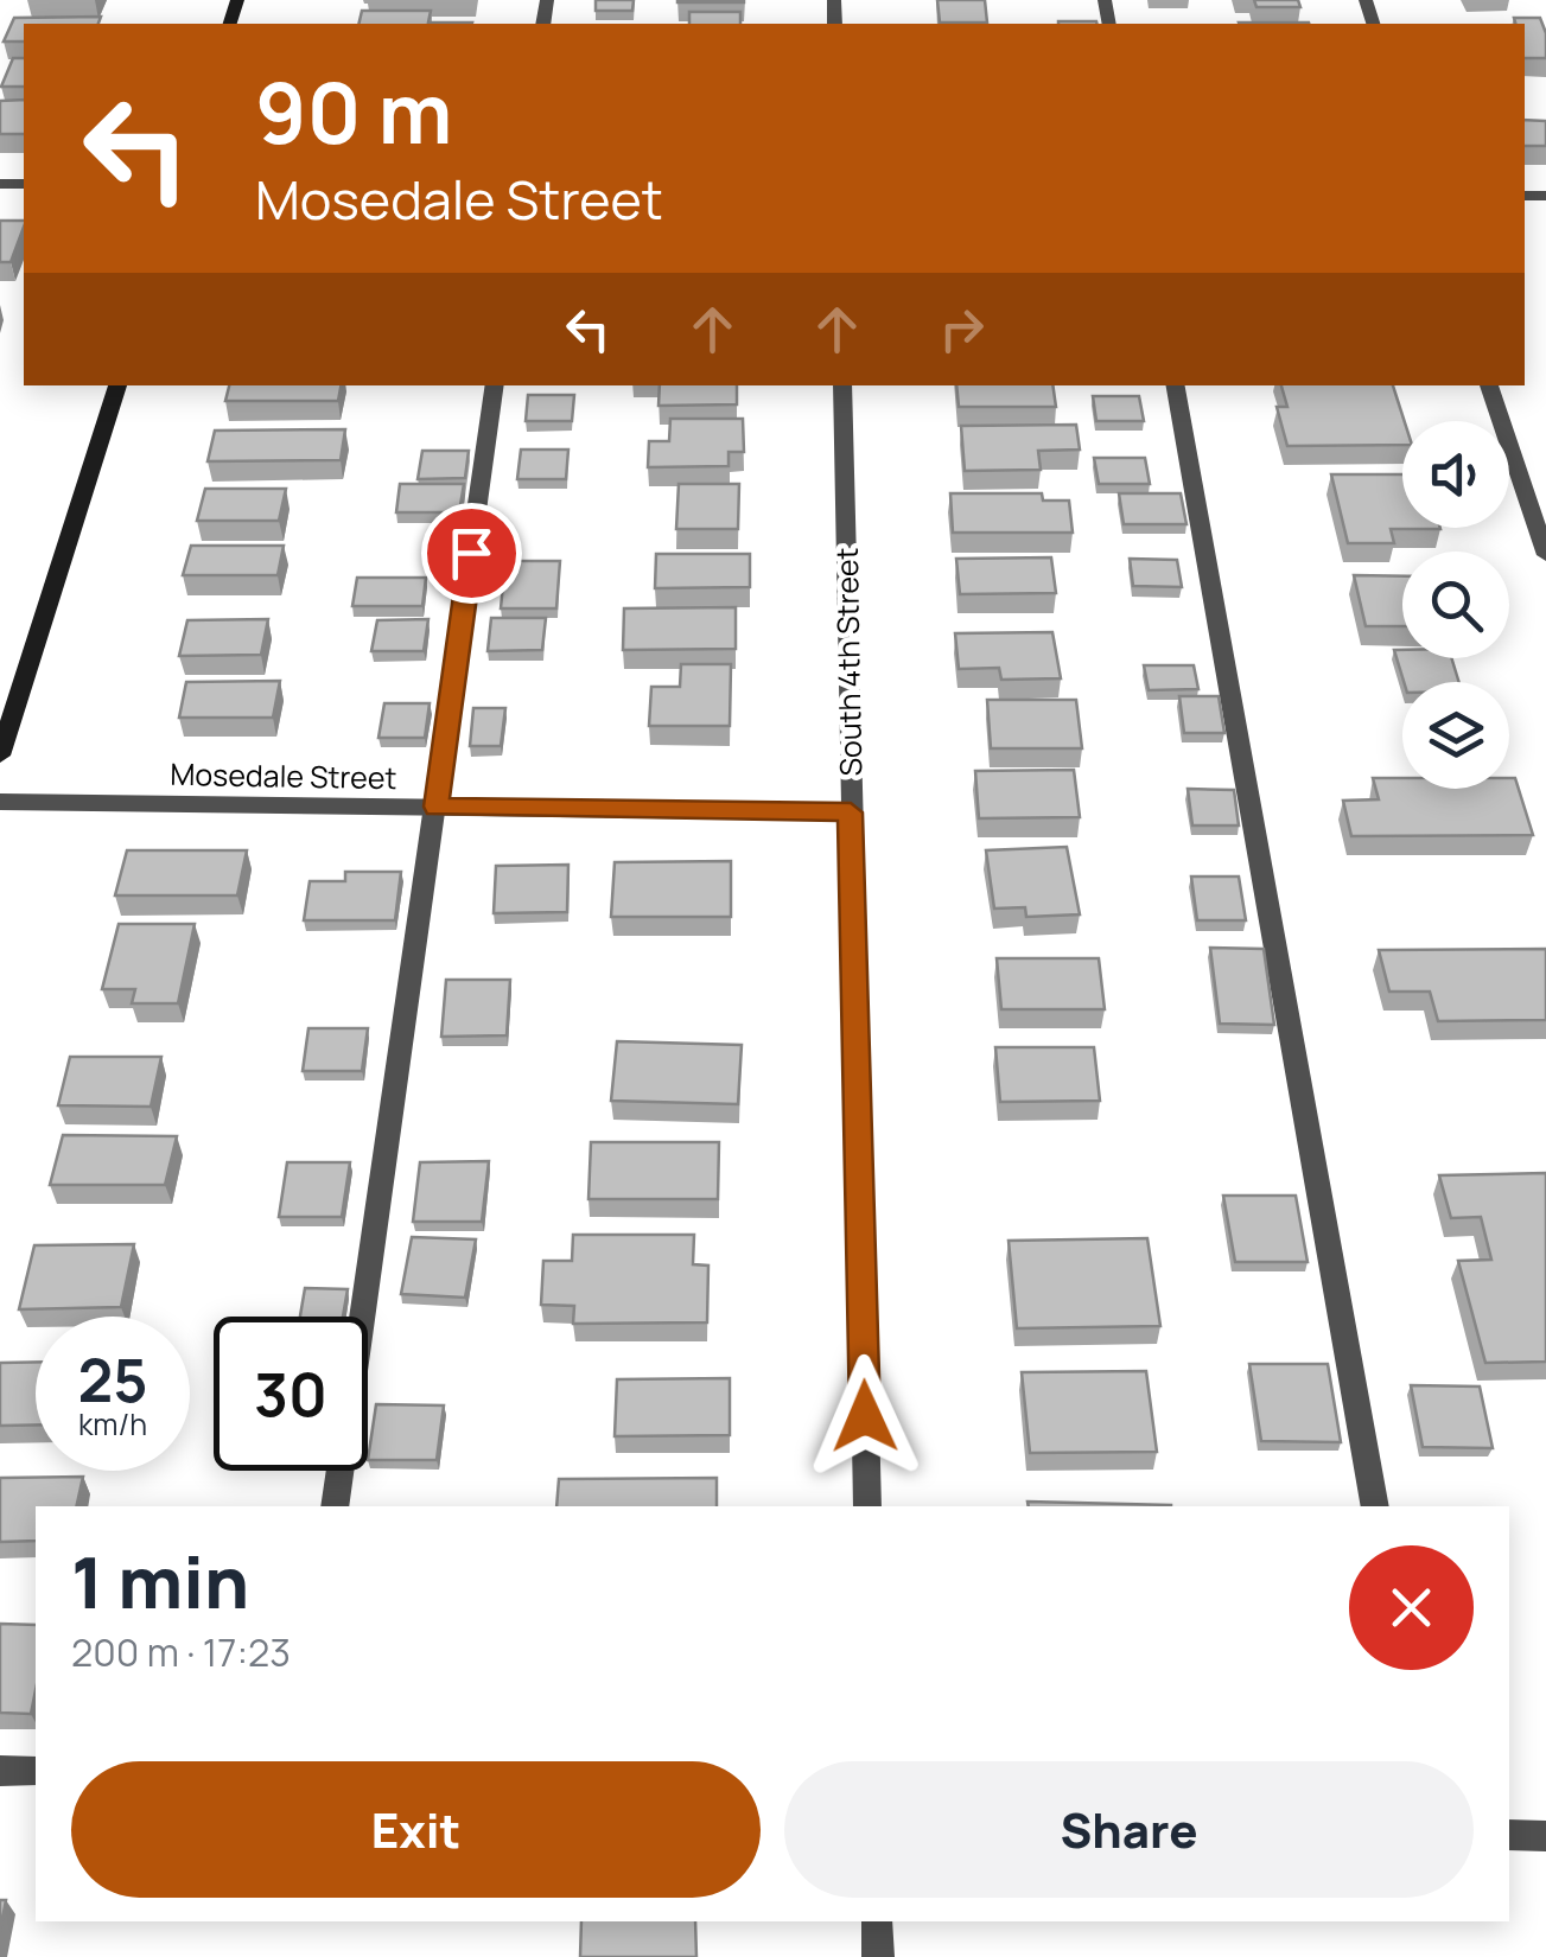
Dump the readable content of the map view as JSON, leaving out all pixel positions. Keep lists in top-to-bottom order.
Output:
{
  "streets": {
    "street": ["South 4th Street", "Mosedale Street"]
  },
  "crossings": [
    ["South 4th Street", "Mosedale Street"]
  ],
  "page": {
    "turn": ["90 m", "Mosedale Street"],
    "speed": "25 km/h",
    "limit": "30",
    "heading": ["1 min", "200 m · 17:23"],
    "buttons": ["Exit", "Share"]
  }
}
